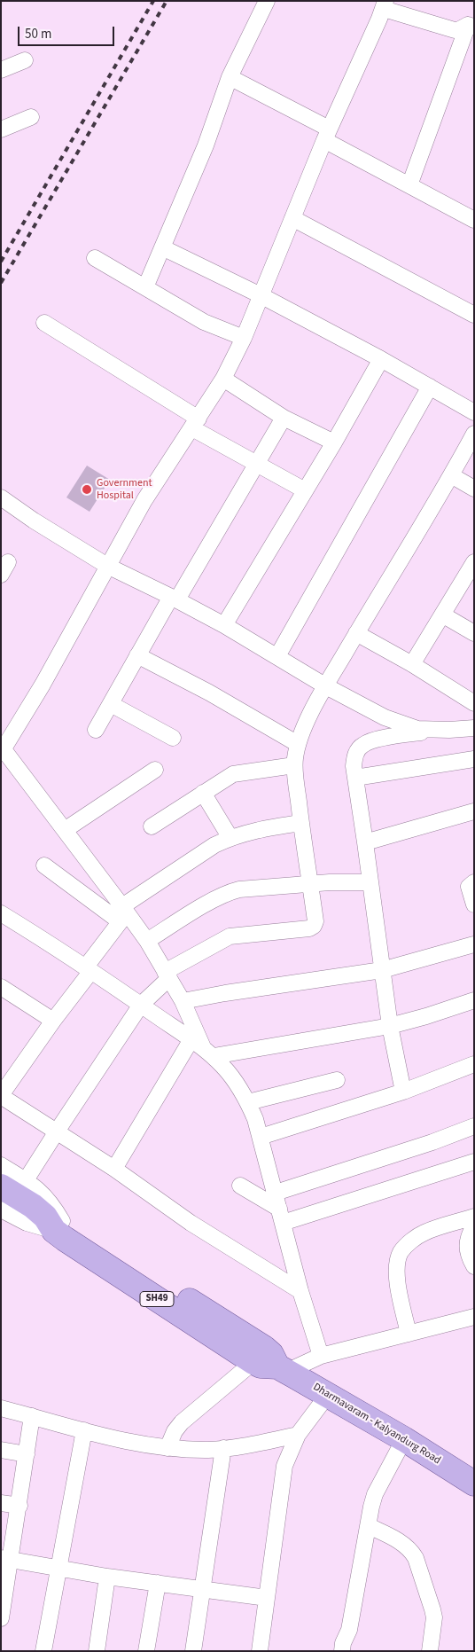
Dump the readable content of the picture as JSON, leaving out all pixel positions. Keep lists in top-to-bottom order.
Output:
{
  "streets": {
    "main road": ["SH49", "Dharmavaram - Kalyandurg Road"]
  },
  "places": ["Government Hospital"],
  "scale_bar": "50 m"
}
